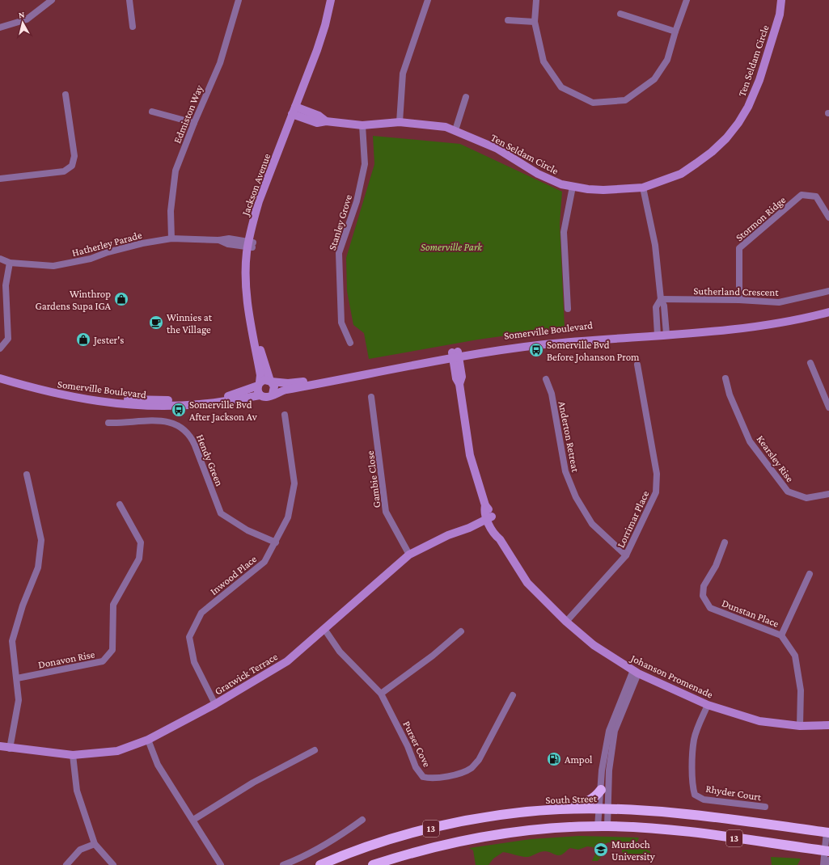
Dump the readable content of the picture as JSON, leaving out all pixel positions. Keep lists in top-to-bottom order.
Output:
{
  "streets": {
    "highway": ["South Street", "13"],
    "street": [
      "Ten Seldam Circle",
      "Edmiston Way",
      "Jackson Avenue",
      "Stormon Ridge",
      "Stanley Grove",
      "Hatherley Parade",
      "Sutherland Crescent",
      "Somerville Boulevard",
      "Anderton Retreat",
      "Kearsley Rise",
      "Hendy Green",
      "Gambie Close",
      "Lorrimar Place",
      "Inwood Place",
      "Dunstan Place",
      "Donavon Rise",
      "Gratwick Terrace",
      "Johanson Promenade",
      "Purser Cove",
      "Rhyder Court"
    ]
  },
  "crossings": [
    ["Ten Seldam Circle", "Jackson Avenue"],
    ["Ten Seldam Circle", "Stanley Grove"],
    ["Edmiston Way", "Hatherley Parade"],
    ["Jackson Avenue", "Hatherley Parade"],
    ["Jackson Avenue", "Somerville Boulevard"],
    ["Stormon Ridge", "Sutherland Crescent"],
    ["Somerville Boulevard", "Johanson Promenade"],
    ["Anderton Retreat", "Lorrimar Place"],
    ["Hendy Green", "Inwood Place"],
    ["Gambie Close", "Gratwick Terrace"],
    ["Lorrimar Place", "Johanson Promenade"],
    ["Inwood Place", "Gratwick Terrace"],
    ["Dunstan Place", "Johanson Promenade"],
    ["Gratwick Terrace", "Johanson Promenade"],
    ["Gratwick Terrace", "Purser Cove"],
    ["Johanson Promenade", "Rhyder Court"]
  ],
  "parks": ["Somerville Park"],
  "places": {
    "shop": ["Winthrop Gardens Supa IGA", "Jester's"],
    "cafe": ["Winnies at the Village"],
    "bus stop": ["Somerville Bvd Before Johanson Prom", "Somerville Bvd After Jackson Av"],
    "fuel station": ["Ampol"],
    "school or university": ["Murdoch University"]
  },
  "north": "top"
}
